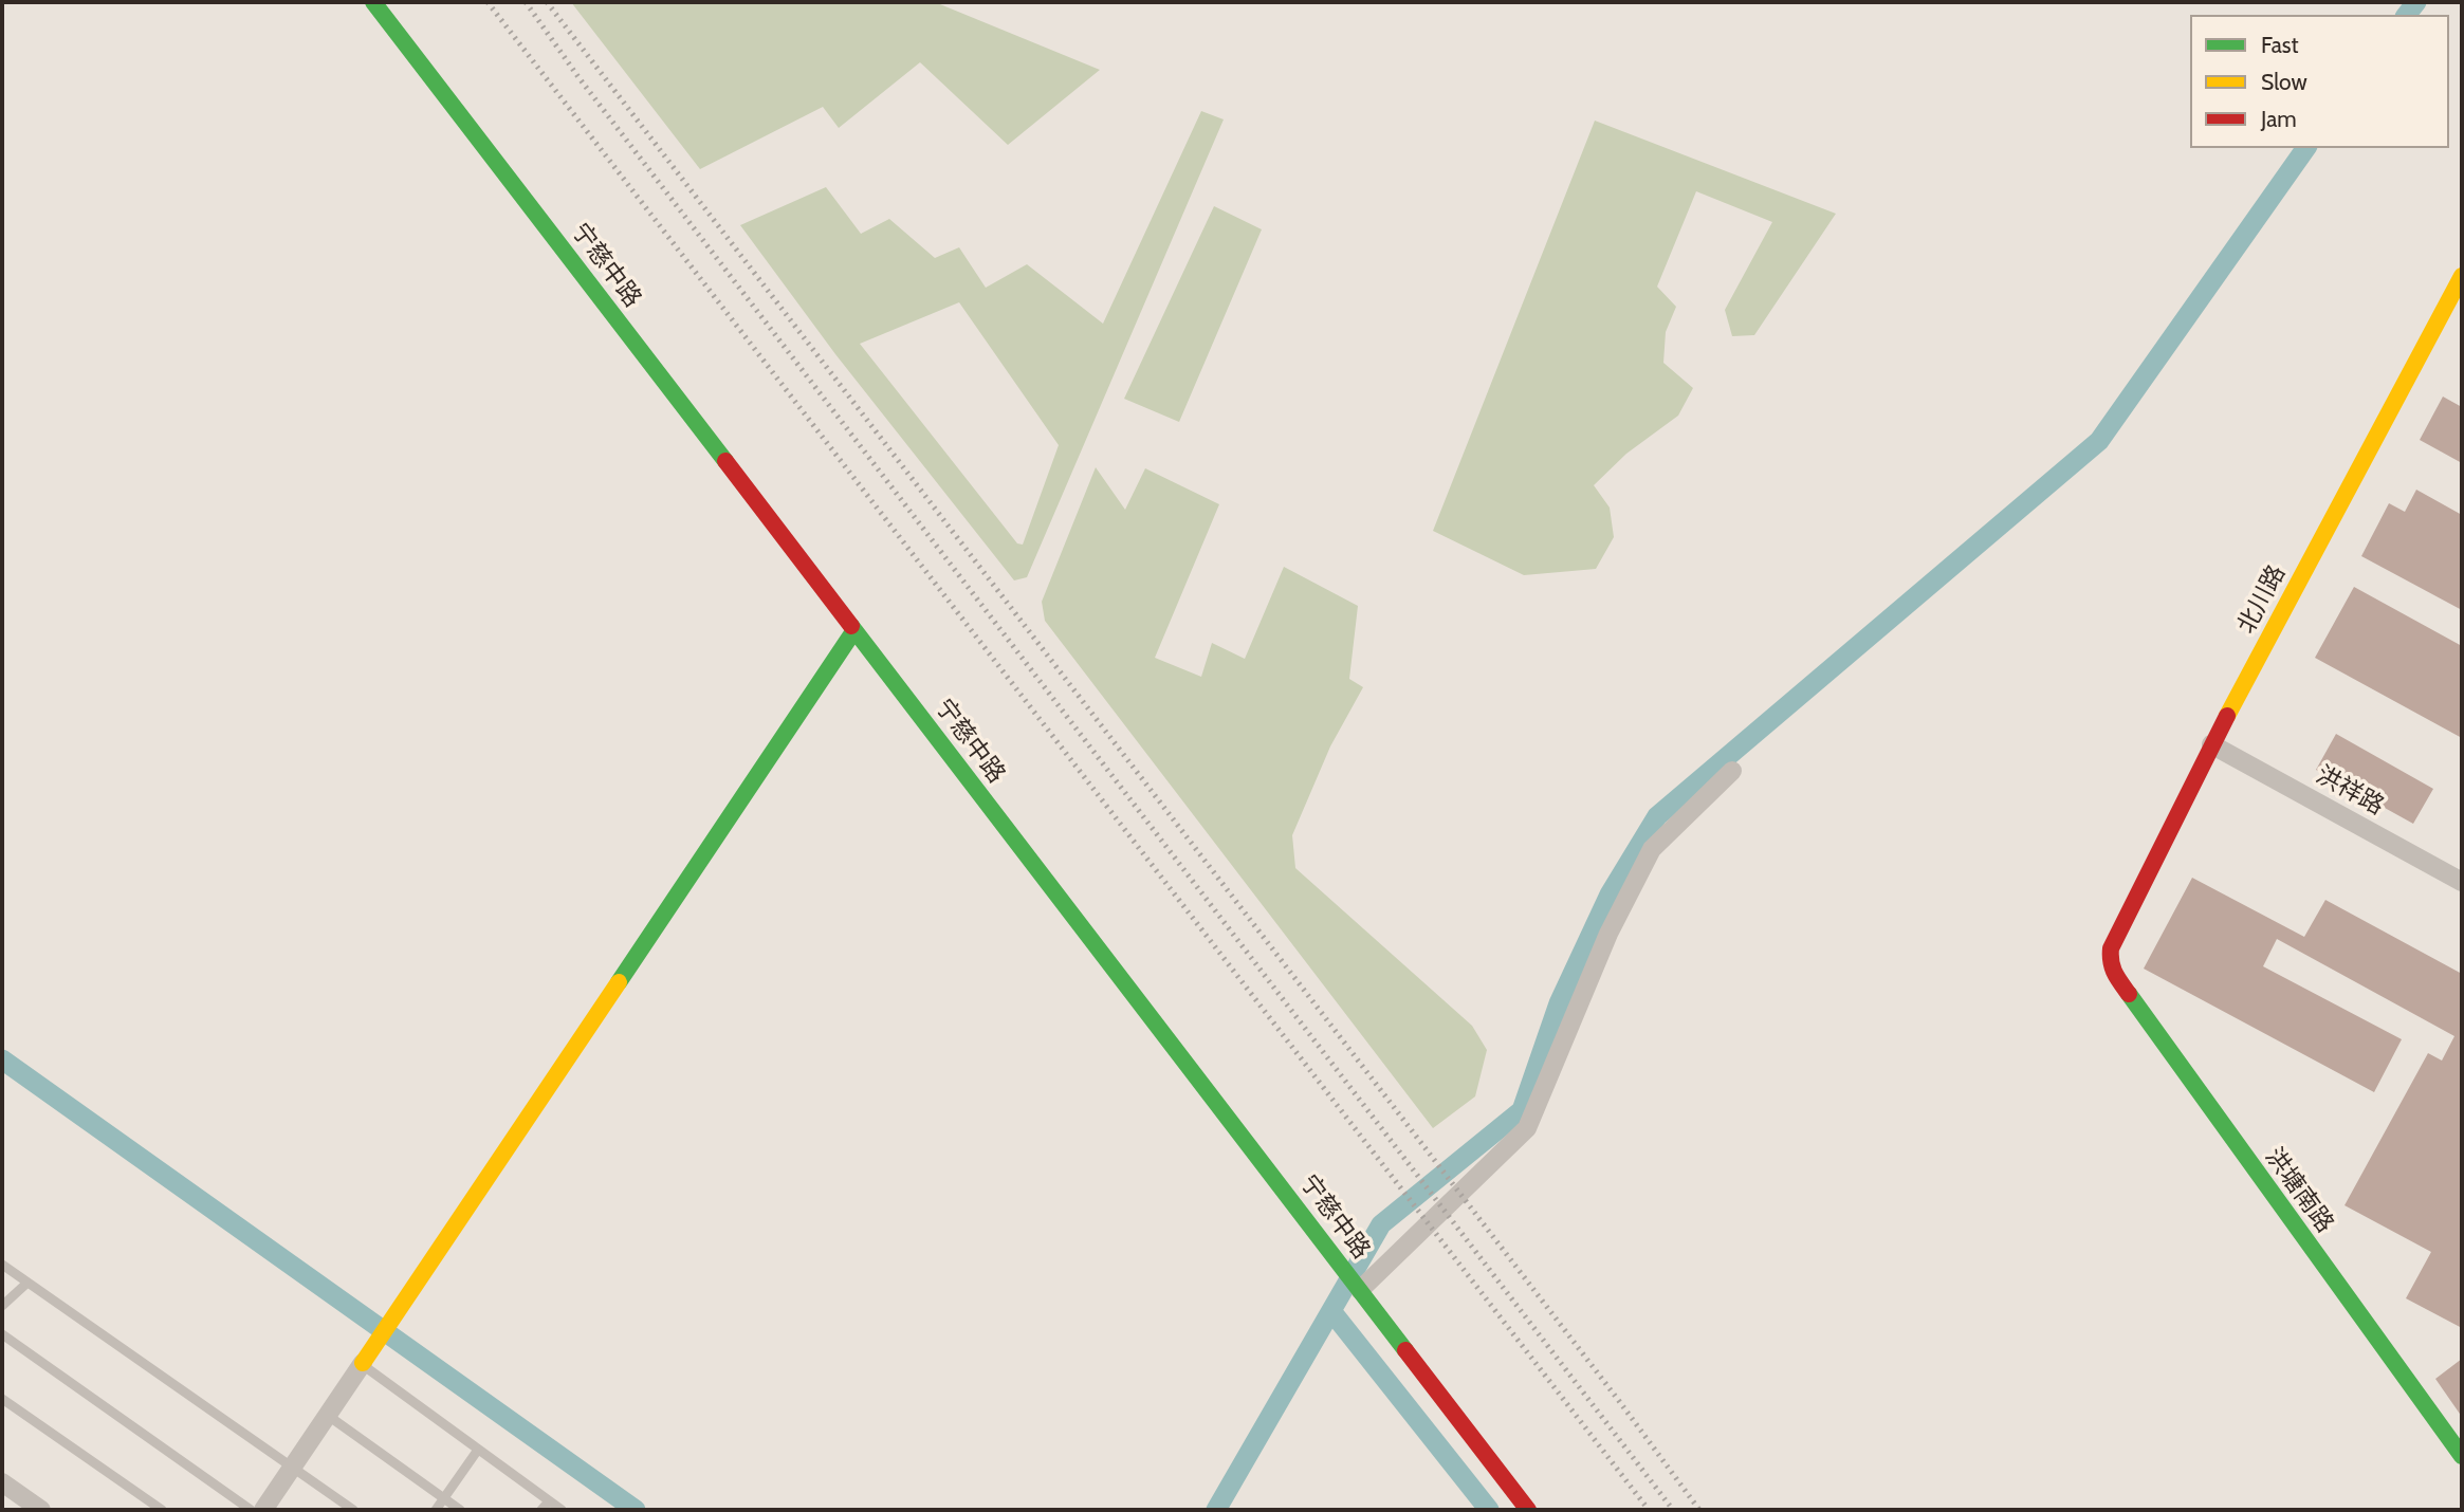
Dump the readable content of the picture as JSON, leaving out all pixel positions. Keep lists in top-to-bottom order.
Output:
{
  "streets": {
    "main road": ["宁慈中路", "北川路", "洪塘南路"],
    "street": ["洪祥路"]
  },
  "crossings": [
    ["北川路", "洪祥路"],
    ["北川路", "洪塘南路"]
  ],
  "legend": ["Fast", "Slow", "Jam"]
}
